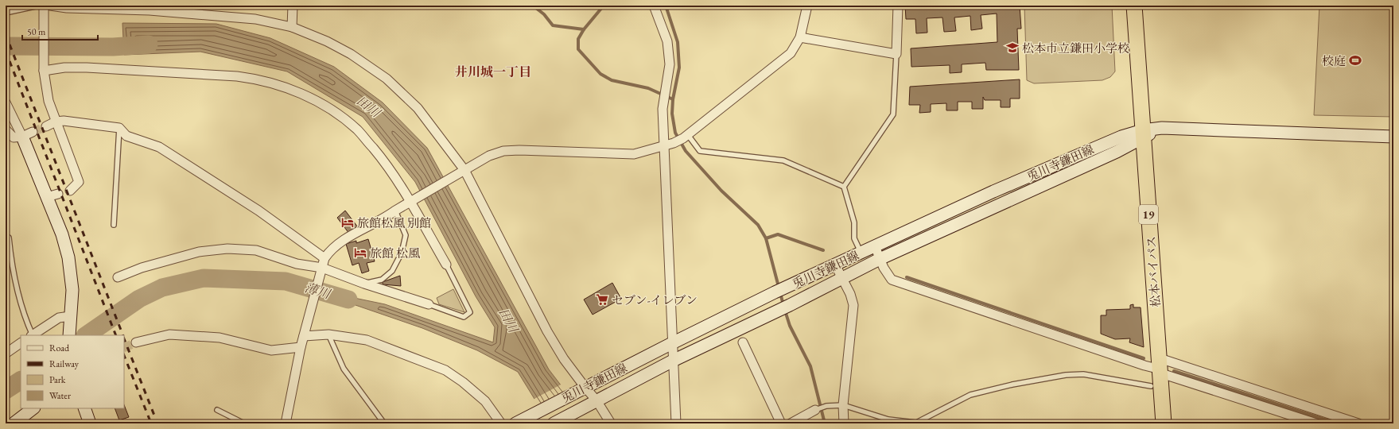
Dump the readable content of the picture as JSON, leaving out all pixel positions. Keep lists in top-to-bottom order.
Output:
{
  "streets": {
    "highway": ["19", "松本バイパス"],
    "main road": ["兎川寺鎌田線"]
  },
  "crossings": [
    ["兎川寺鎌田線", "松本バイパス"]
  ],
  "districts": ["井川城一丁目"],
  "water": ["田川", "薄川"],
  "places": {
    "school or university": ["松本市立鎌田小学校"],
    "sports": ["校庭"],
    "hotel": ["旅館松風 別館", "旅館 松風"],
    "supermarket": ["セブン-イレブン"]
  },
  "legend": [
    "Road",
    "Railway",
    "Park",
    "Water"
  ],
  "scale_bar": "50 m"
}
